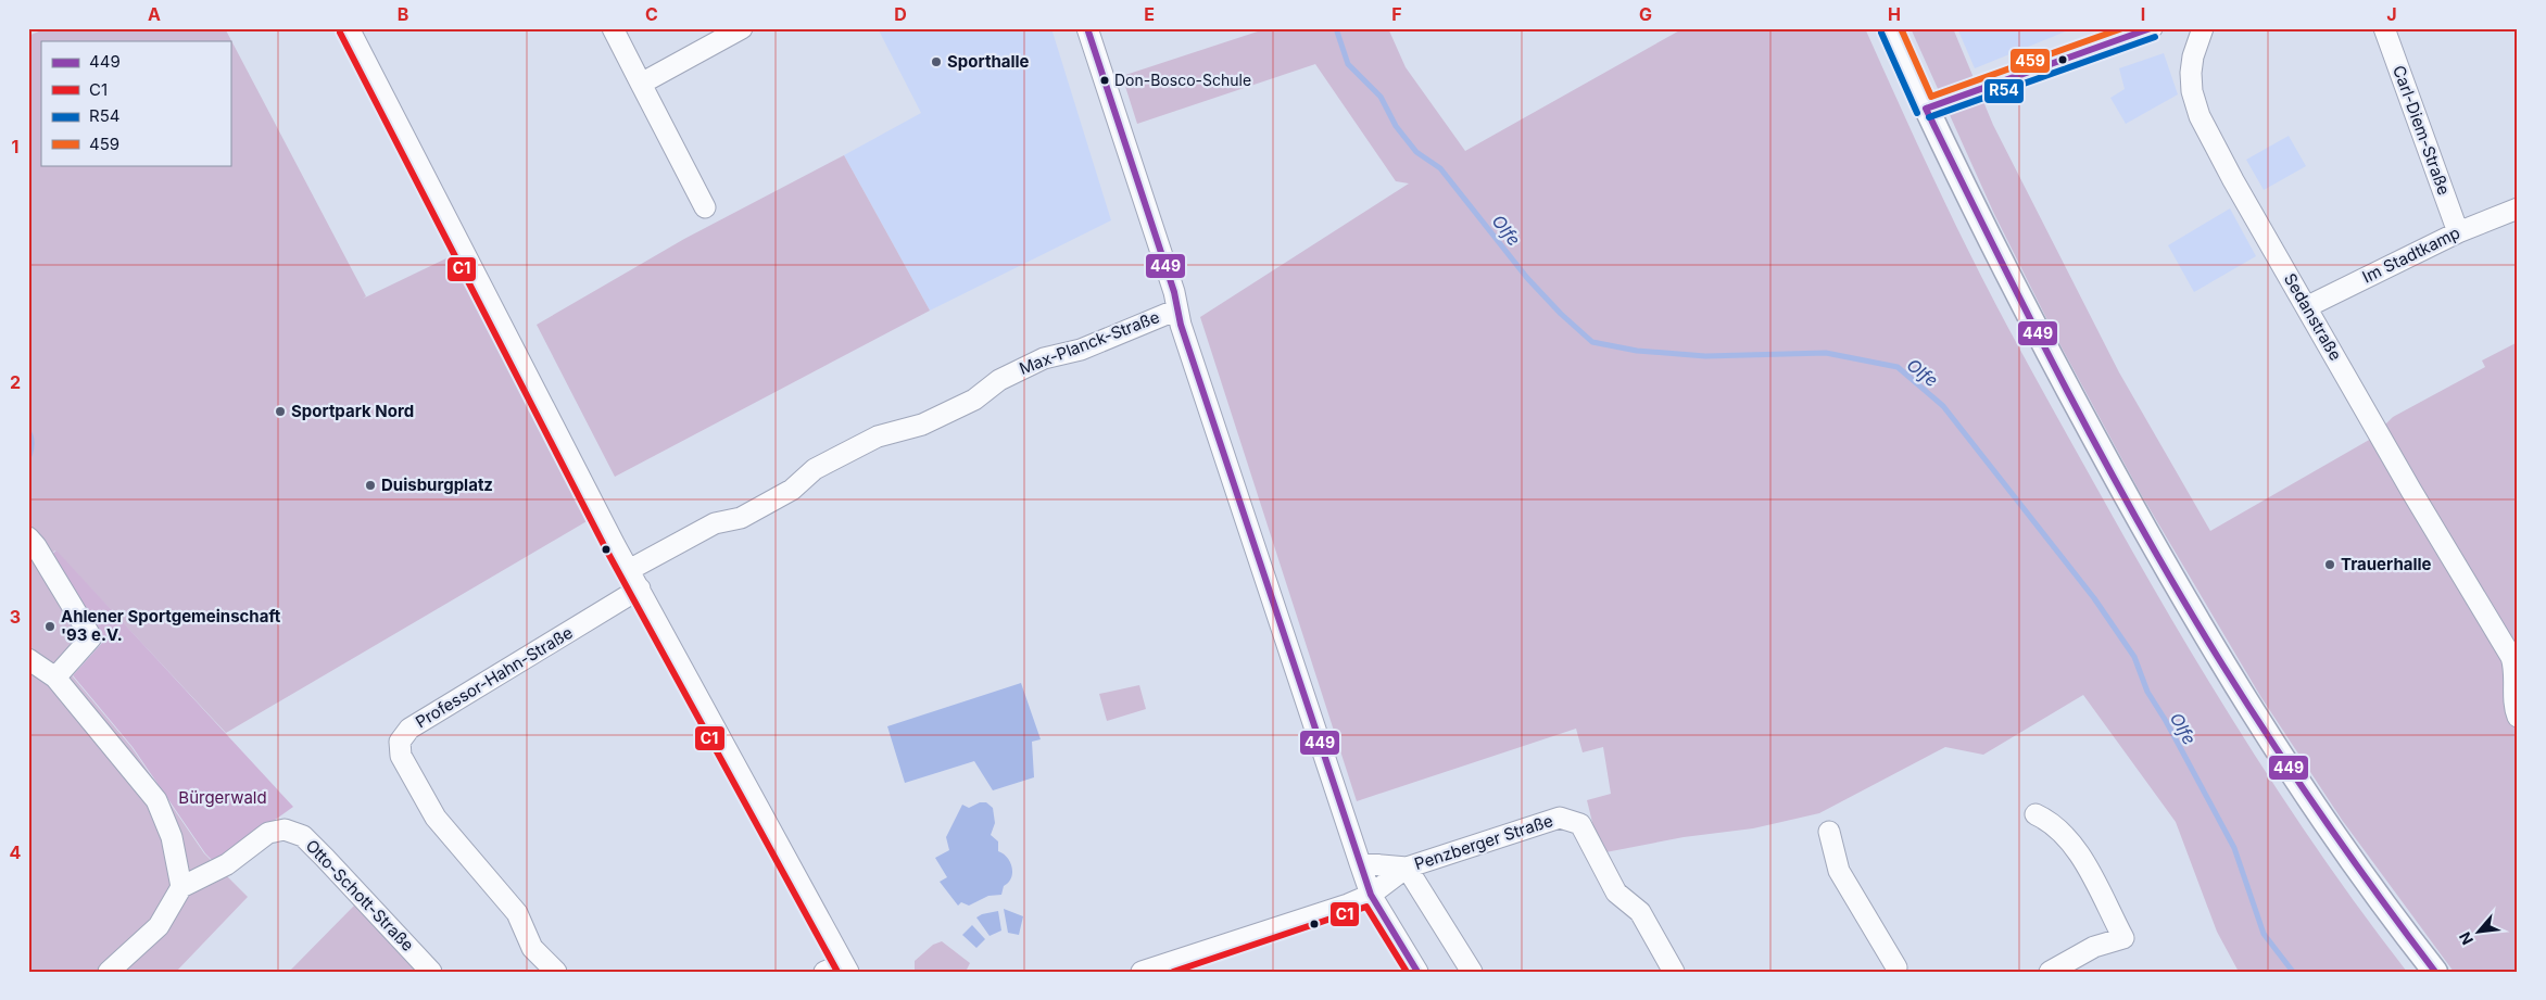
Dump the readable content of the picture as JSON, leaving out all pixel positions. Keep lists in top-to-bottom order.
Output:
{
  "streets": {
    "street": [
      "Carl-Diem-Straße",
      "Im Stadtkamp",
      "Sedanstraße",
      "Max-Planck-Straße",
      "Professor-Hahn-Straße",
      "Penzberger Straße",
      "Otto-Schott-Straße"
    ]
  },
  "crossings": [
    ["Carl-Diem-Straße", "Im Stadtkamp"],
    ["Im Stadtkamp", "Sedanstraße"]
  ],
  "water": ["Olfe"],
  "parks": ["Bürgerwald"],
  "places": [
    "Sporthalle",
    "Don-Bosco-Schule",
    "Sportpark Nord",
    "Duisburgplatz",
    "Trauerhalle",
    "Ahlener Sportgemeinschaft '93 e.V."
  ],
  "lines": [
    "transit line 449",
    "transit line 459",
    "transit line C1",
    "transit line R54"
  ],
  "legend": [
    "449",
    "C1",
    "R54",
    "459"
  ],
  "north": "bottom left",
  "grid": {
    "columns": [
      "A",
      "B",
      "C",
      "D",
      "E",
      "F",
      "G",
      "H",
      "I",
      "J"
    ],
    "rows": [
      "1",
      "2",
      "3",
      "4"
    ]
  }
}
